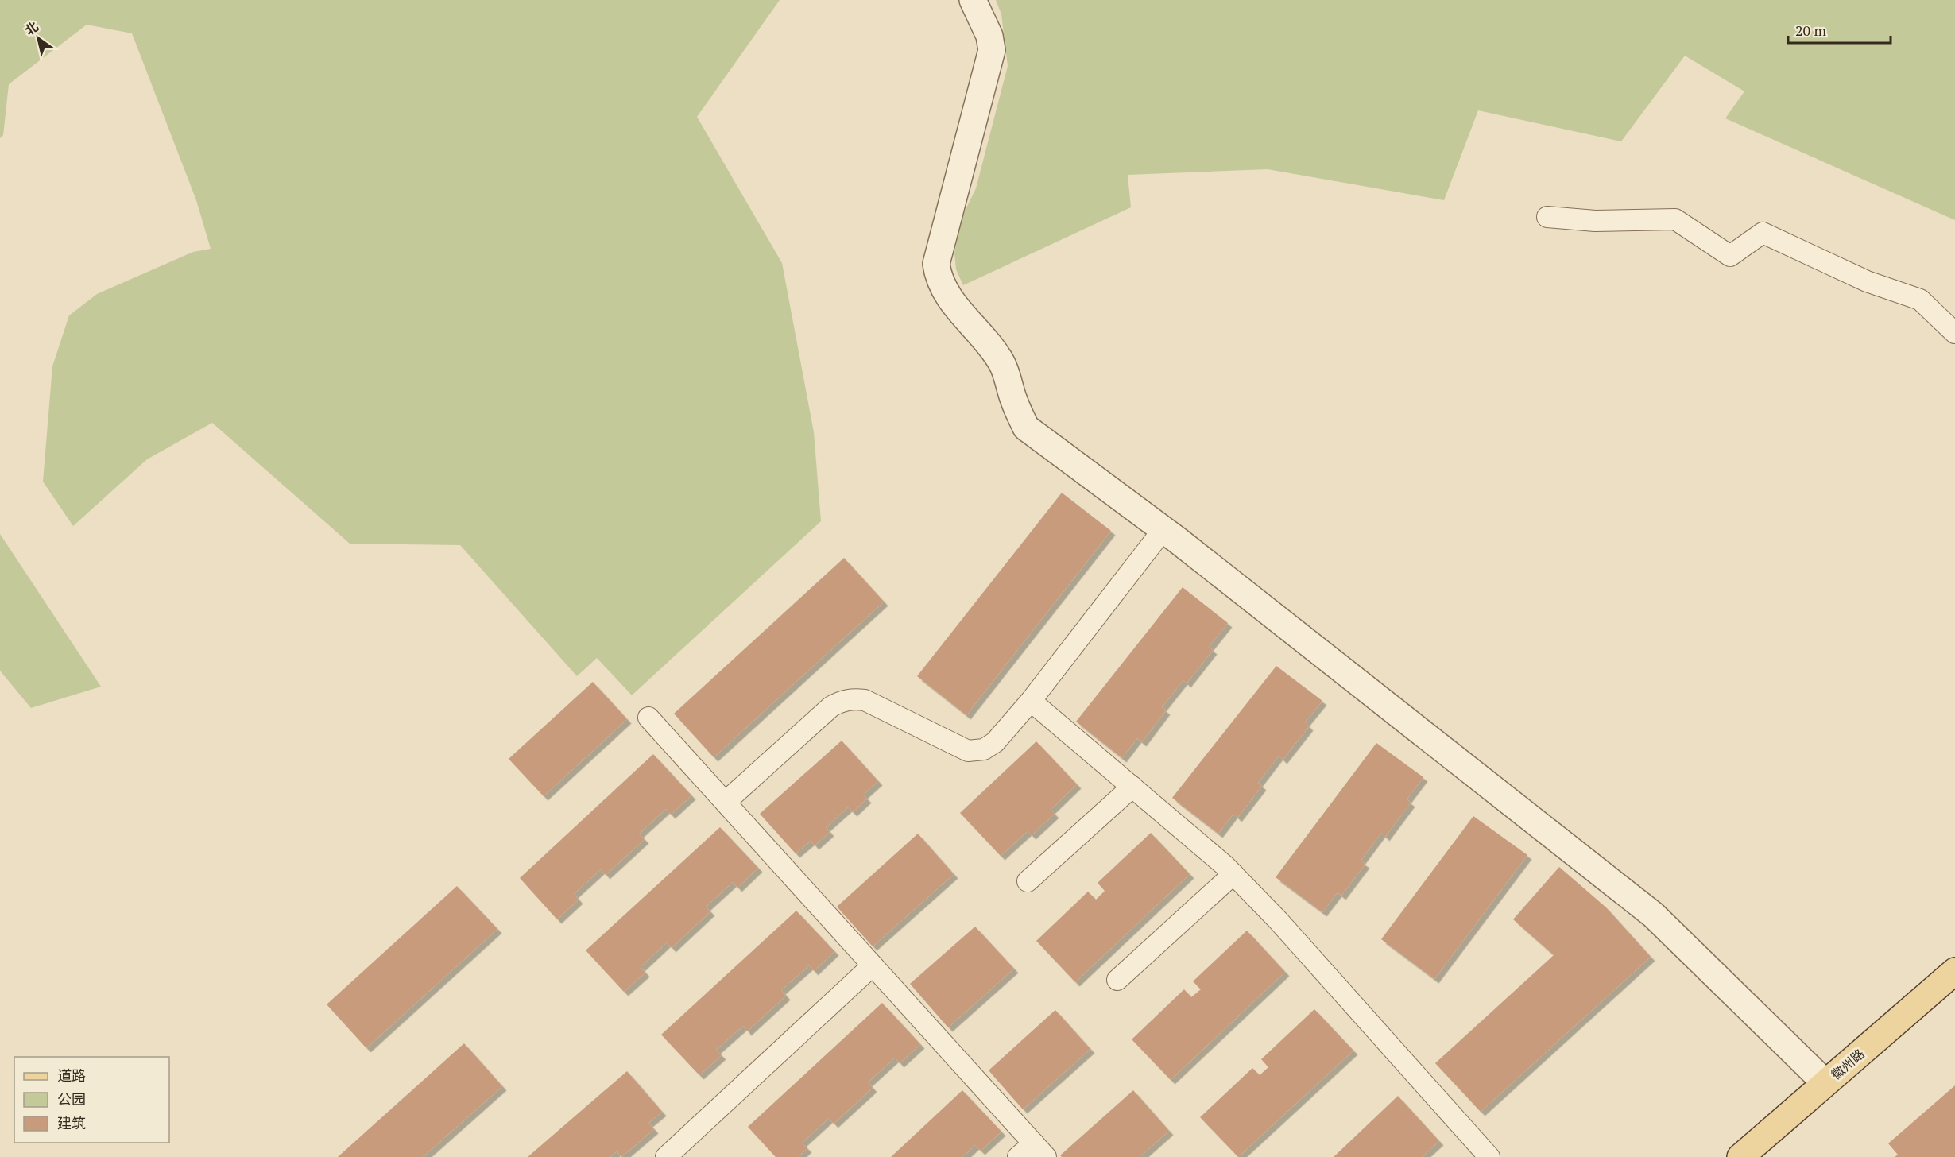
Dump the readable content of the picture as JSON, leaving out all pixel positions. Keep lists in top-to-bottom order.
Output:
{
  "streets": {
    "main road": ["徽州路"]
  },
  "legend": ["道路", "公园", "建筑"],
  "scale_bar": "20 m",
  "north": "top left"
}
